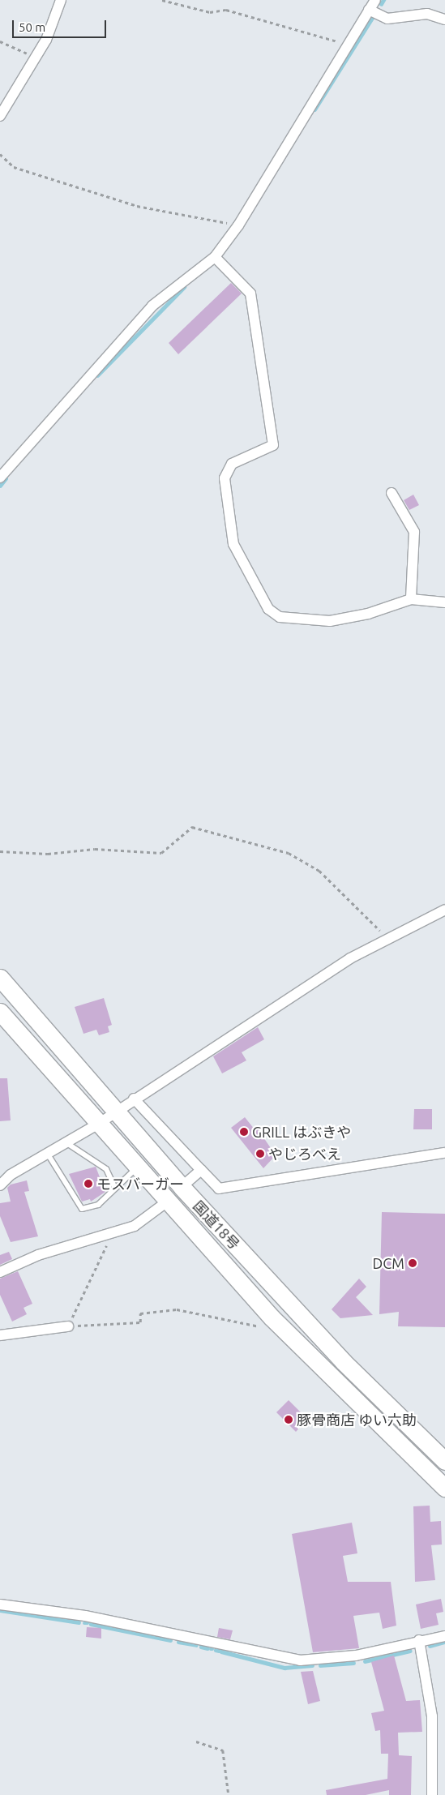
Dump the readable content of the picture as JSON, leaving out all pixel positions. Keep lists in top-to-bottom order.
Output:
{
  "streets": {
    "highway": ["国道18号"]
  },
  "places": [
    "GRILL はぶきや",
    "やじろべえ",
    "モスバーガー",
    "DCM",
    "豚骨商店 ゆい六助"
  ],
  "scale_bar": "50 m"
}
